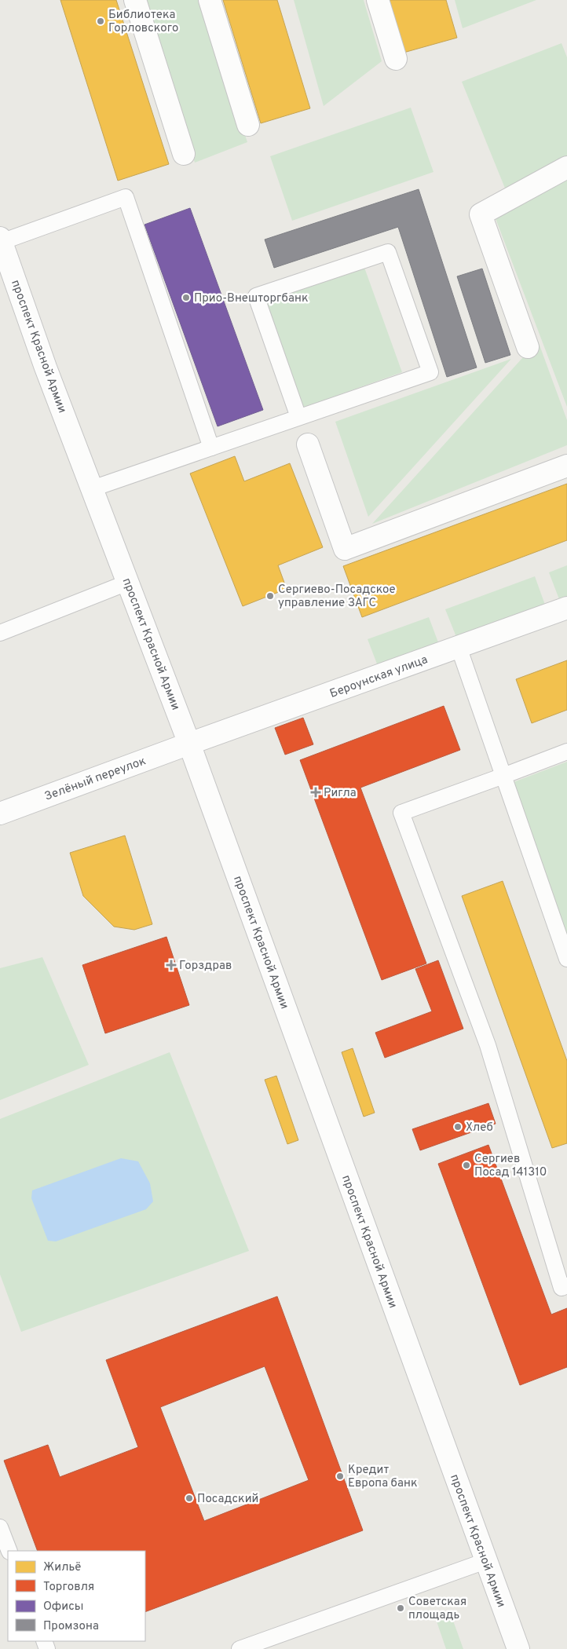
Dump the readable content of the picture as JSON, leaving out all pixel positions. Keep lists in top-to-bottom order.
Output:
{
  "streets": {
    "main road": ["проспект Красной Армии", "Бероунская улица", "Зелёный переулок"]
  },
  "crossings": [
    ["проспект Красной Армии", "Бероунская улица"],
    ["проспект Красной Армии", "Зелёный переулок"],
    ["Бероунская улица", "Зелёный переулок"]
  ],
  "places": {
    "other": [
      "Библиотека Горловского",
      "Прио-Внешторгбанк",
      "Сергиево-Посадское управление ЗАГС",
      "Хлеб",
      "Сергиев Посад 141310",
      "Кредит Европа банк",
      "Посадский",
      "Советская площадь"
    ],
    "health": ["Ригла", "Горздрав"]
  },
  "legend": [
    "Жильё",
    "Торговля",
    "Офисы",
    "Промзона"
  ]
}
